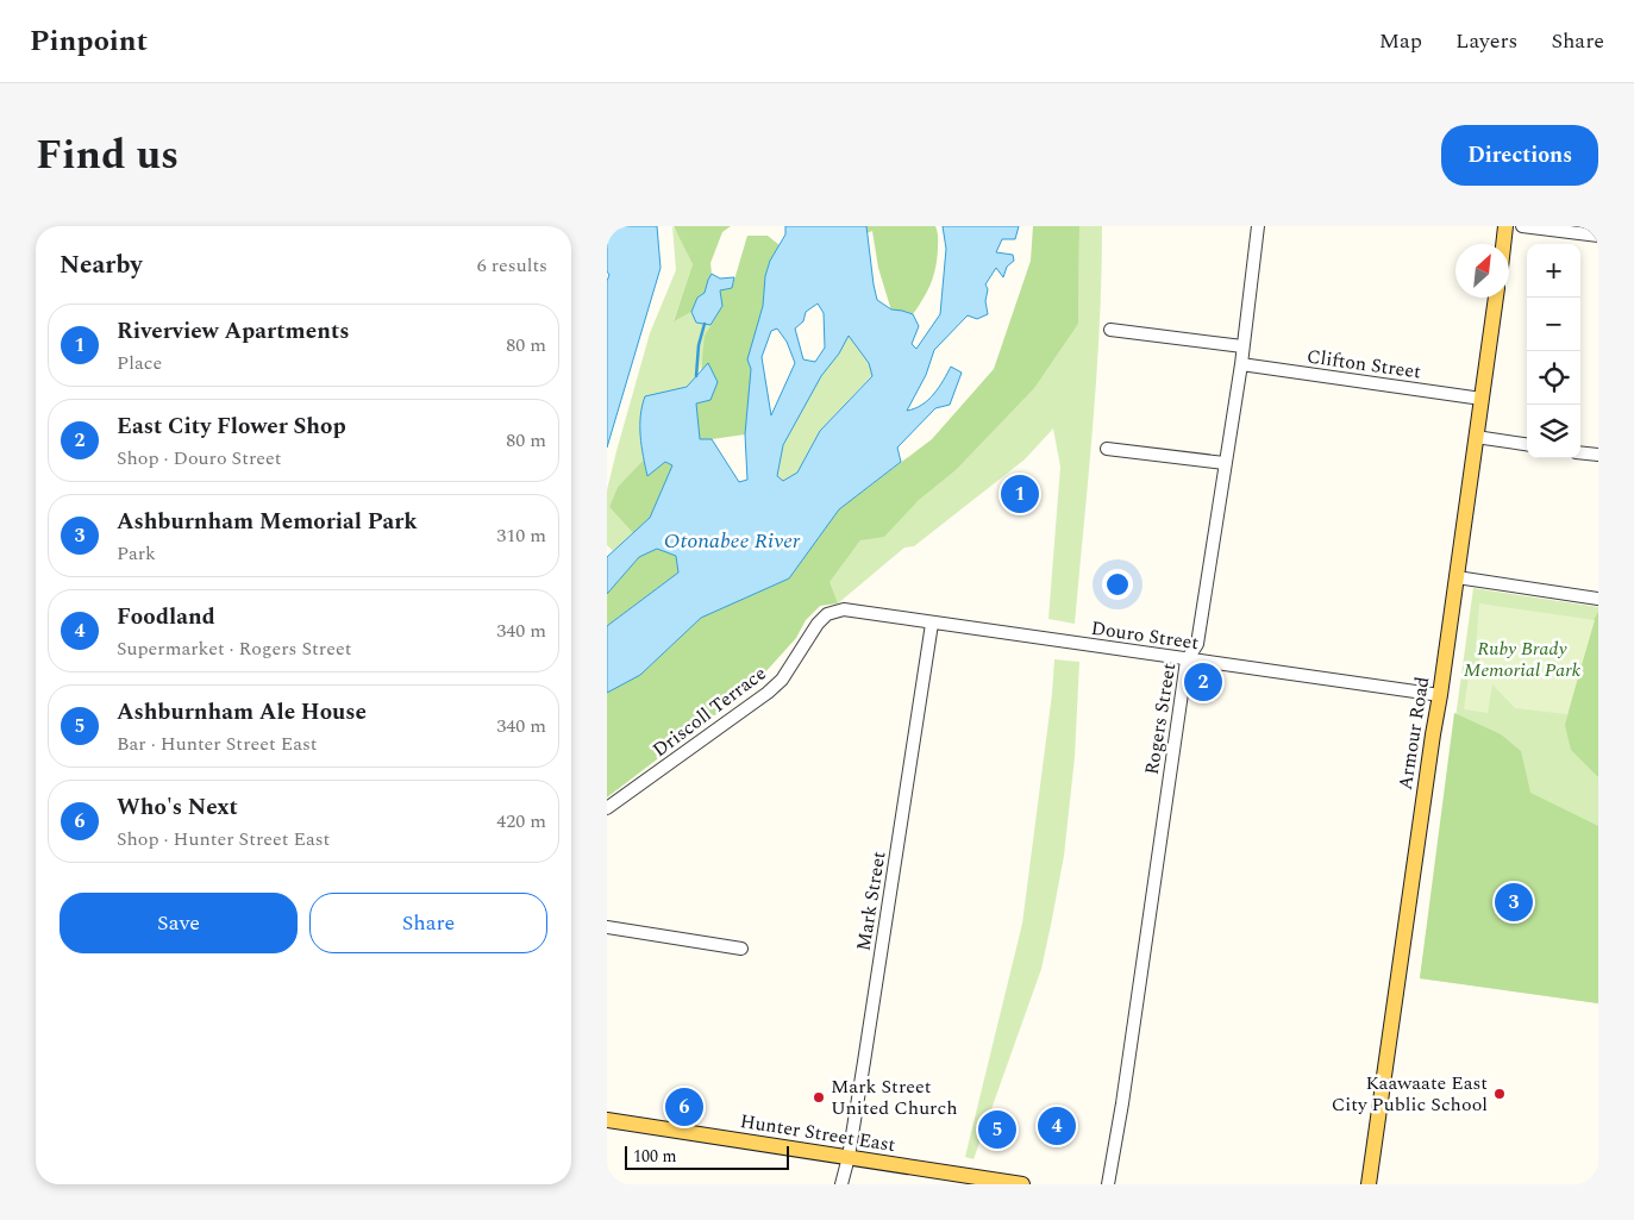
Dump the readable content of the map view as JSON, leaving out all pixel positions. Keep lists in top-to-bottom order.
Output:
{
  "streets": {
    "main road": ["Armour Road", "Hunter Street East"],
    "street": [
      "Clifton Street",
      "Douro Street",
      "Driscoll Terrace",
      "Rogers Street",
      "Mark Street"
    ]
  },
  "crossings": [
    ["Clifton Street", "Rogers Street"],
    ["Clifton Street", "Armour Road"],
    ["Douro Street", "Driscoll Terrace"],
    ["Douro Street", "Rogers Street"],
    ["Douro Street", "Armour Road"],
    ["Douro Street", "Mark Street"],
    ["Mark Street", "Hunter Street East"]
  ],
  "water": ["Otonabee River"],
  "parks": ["Ruby Brady Memorial Park"],
  "places": ["Kaawaate East City Public School", "Mark Street United Church"],
  "scale_bar": "100 m",
  "north": "top right",
  "page": {
    "header": "Pinpoint",
    "nav": ["Map", "Layers", "Share"],
    "title": "Find us",
    "buttons": [
      "Directions",
      ["Save", "Share"]
    ],
    "heading": ["Nearby", "6 results"],
    "map_buttons": ["+", "−"],
    "list": [
      {
        "mark": "1",
        "name": "Riverview Apartments",
        "note": "Place",
        "value": "80 m"
      },
      {
        "mark": "2",
        "name": "East City Flower Shop",
        "note": "Shop · Douro Street",
        "value": "80 m"
      },
      {
        "mark": "3",
        "name": "Ashburnham Memorial Park",
        "note": "Park",
        "value": "310 m"
      },
      {
        "mark": "4",
        "name": "Foodland",
        "note": "Supermarket · Rogers Street",
        "value": "340 m"
      },
      {
        "mark": "5",
        "name": "Ashburnham Ale House",
        "note": "Bar · Hunter Street East",
        "value": "340 m"
      },
      {
        "mark": "6",
        "name": "Who's Next",
        "note": "Shop · Hunter Street East",
        "value": "420 m"
      }
    ],
    "pins": [
      "1",
      "2",
      "3",
      "6",
      "4",
      "5"
    ],
    "scale": "100 m"
  }
}
